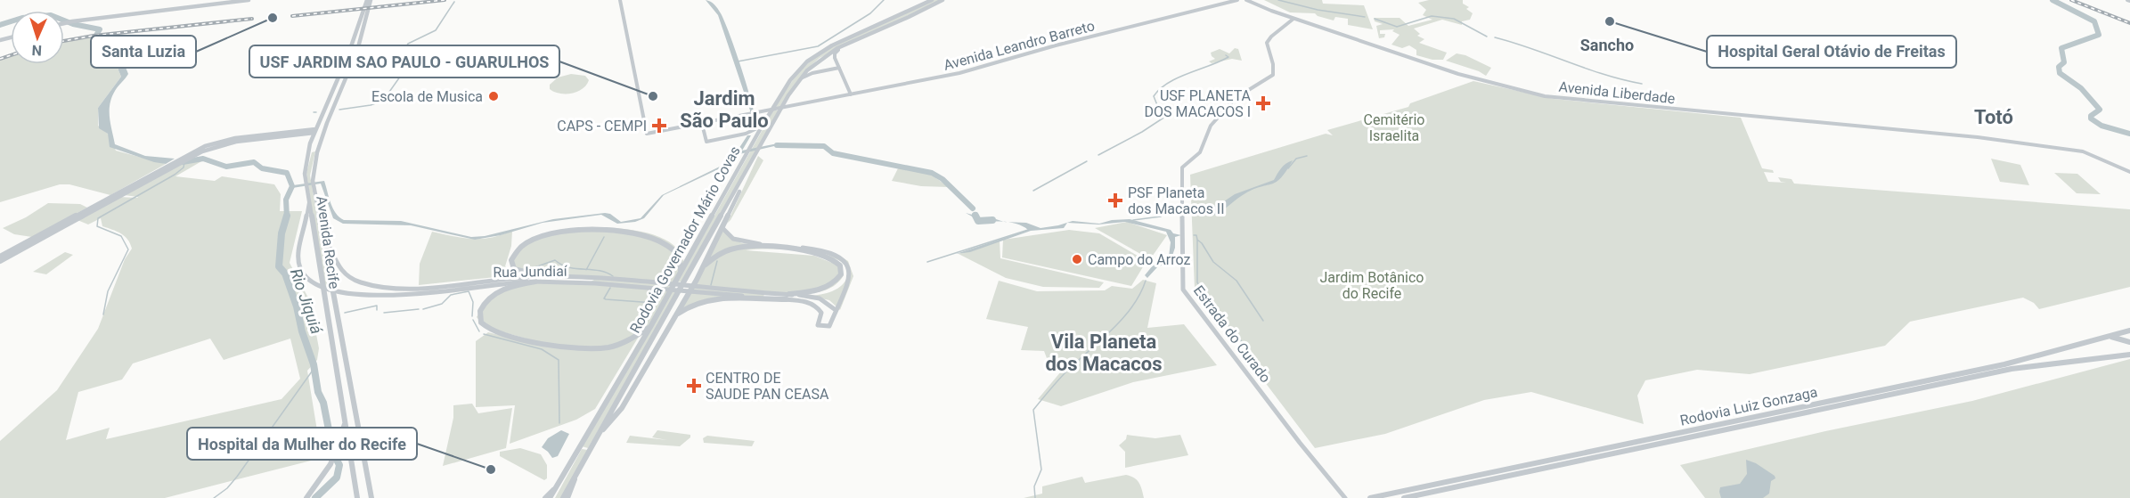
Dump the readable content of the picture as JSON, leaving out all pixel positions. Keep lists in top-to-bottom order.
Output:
{
  "streets": {
    "highway": ["Rodovia Governador Mário Covas"],
    "main road": [
      "Avenida Leandro Barreto",
      "Avenida Liberdade",
      "Avenida Recife",
      "Rua Jundiaí",
      "Estrada do Curado",
      "Rodovia Luiz Gonzaga"
    ]
  },
  "crossings": [
    ["Avenida Liberdade", "Estrada do Curado"],
    ["Avenida Recife", "Rua Jundiaí"]
  ],
  "districts": [
    "Sancho",
    "Jardim São Paulo",
    "Totó",
    "Vila Planeta dos Macacos"
  ],
  "water": ["Rio Jiquiá"],
  "parks": ["Cemitério Israelita", "Jardim Botânico do Recife"],
  "places": {
    "other": [
      "Santa Luzia",
      "Hospital Geral Otávio de Freitas",
      "Escola de Musica",
      "USF JARDIM SAO PAULO - GUARULHOS",
      "Campo do Arroz",
      "Hospital da Mulher do Recife"
    ],
    "health": [
      "USF PLANETA DOS MACACOS I",
      "CAPS - CEMPI",
      "PSF Planeta dos Macacos II",
      "CENTRO DE SAUDE PAN CEASA"
    ]
  },
  "north": "bottom"
}
